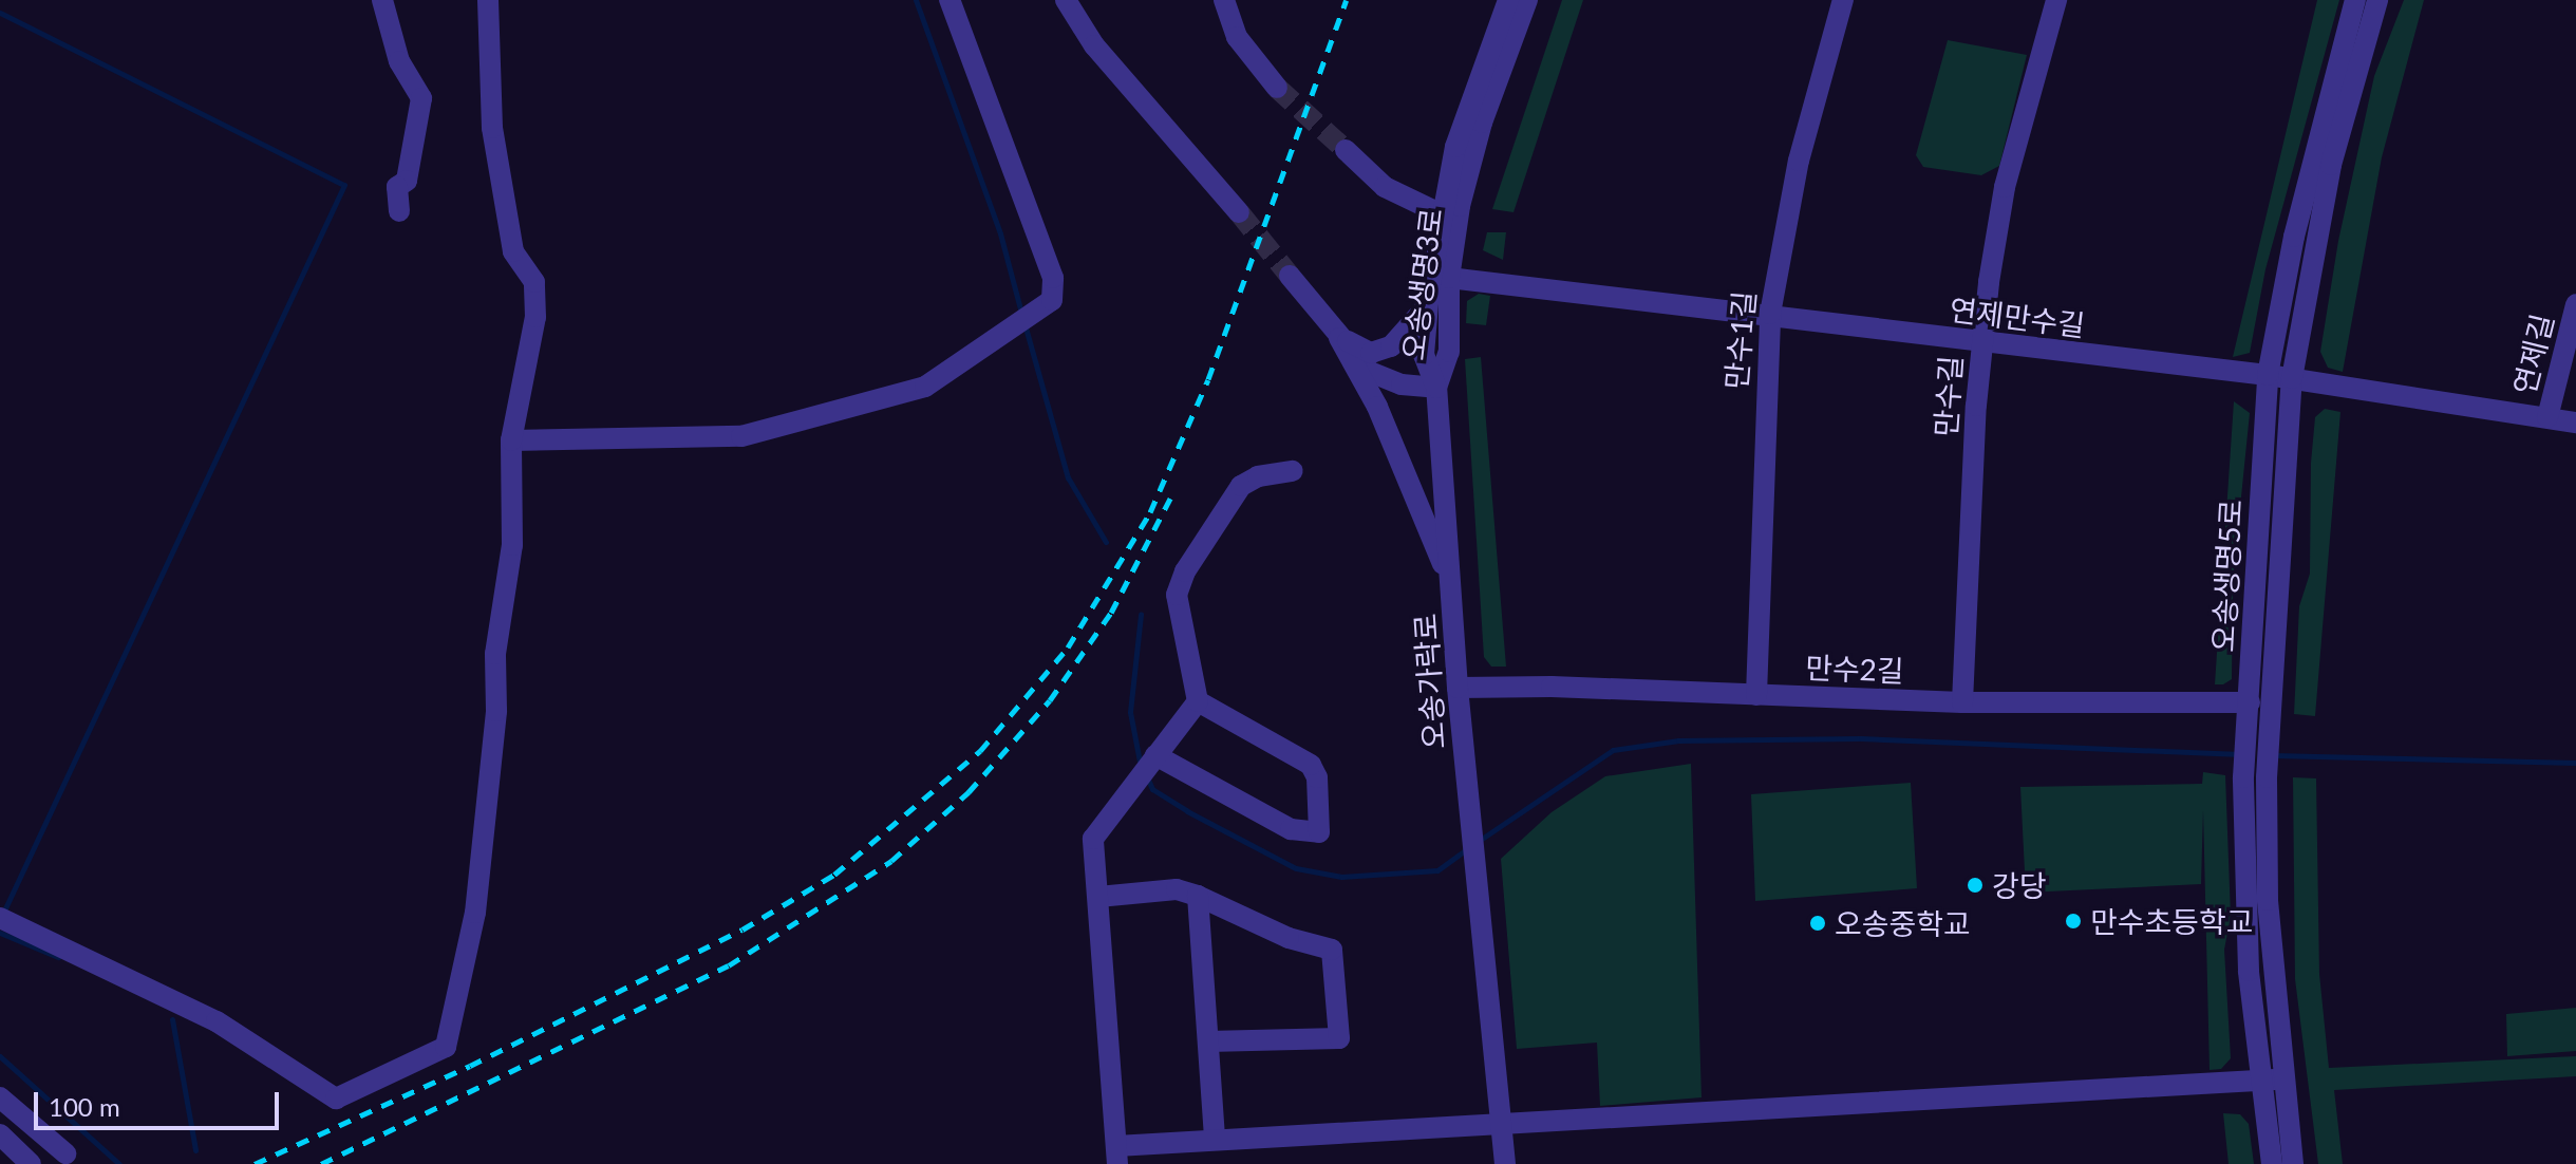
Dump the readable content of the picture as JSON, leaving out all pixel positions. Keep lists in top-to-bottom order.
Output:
{
  "streets": {
    "street": [
      "오송생명3로",
      "연제만수길",
      "만수1길",
      "연제길",
      "만수길",
      "오송생명5로",
      "만수2길",
      "오송가락로"
    ]
  },
  "crossings": [
    ["오송생명3로", "연제만수길"],
    ["오송생명3로", "오송가락로"],
    ["연제만수길", "만수1길"],
    ["연제만수길", "연제길"],
    ["연제만수길", "만수길"],
    ["연제만수길", "오송생명5로"],
    ["만수1길", "만수2길"],
    ["만수길", "만수2길"],
    ["오송생명5로", "만수2길"],
    ["만수2길", "오송가락로"]
  ],
  "places": ["강당", "만수초등학교", "오송중학교"],
  "scale_bar": "100 m"
}
